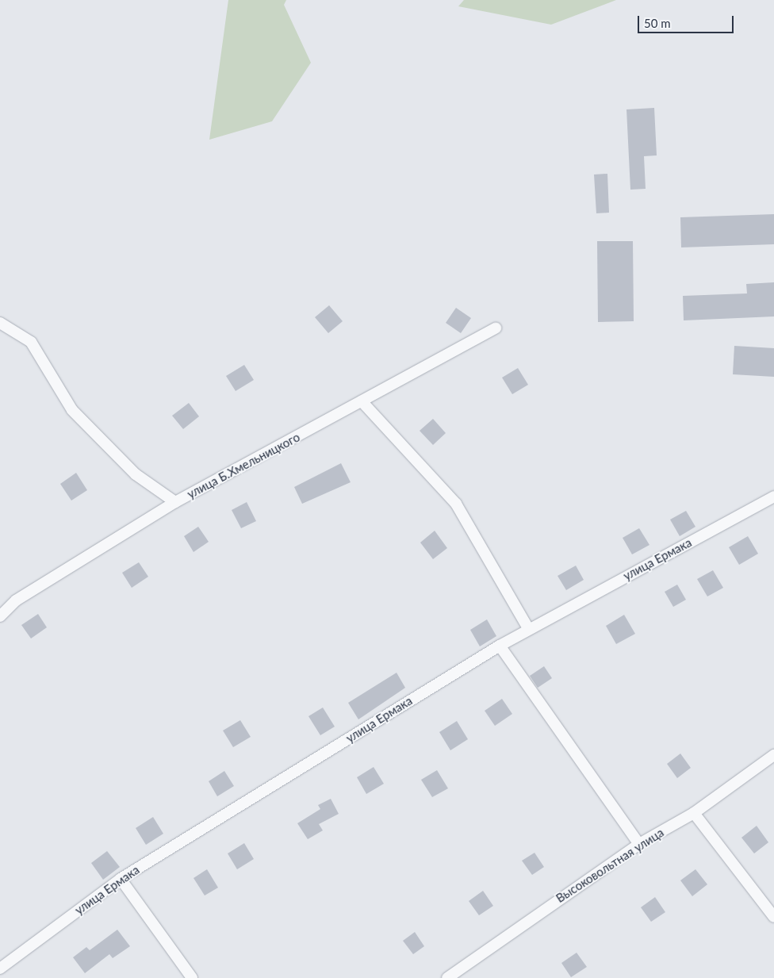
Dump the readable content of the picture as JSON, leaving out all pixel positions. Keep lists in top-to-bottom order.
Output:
{
  "streets": {
    "street": ["улица Б.Хмельницкого", "улица Ермака", "Высоковольтная улица"]
  },
  "scale_bar": "50 m"
}
